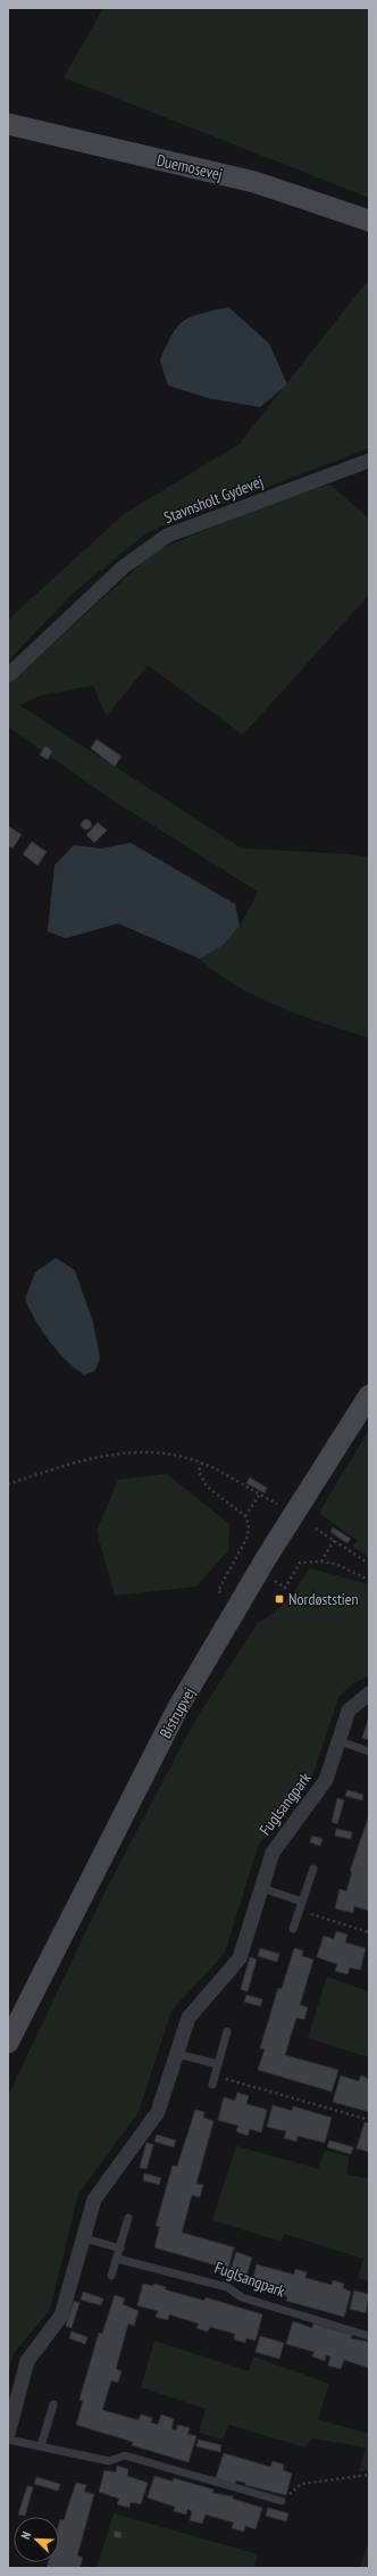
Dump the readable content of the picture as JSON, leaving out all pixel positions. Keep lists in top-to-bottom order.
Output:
{
  "streets": {
    "main road": ["Duemosevej", "Bistrupvej"],
    "street": ["Stavnsholt Gydevej", "Fuglsangpark"]
  },
  "places": {
    "transit": ["Nordøststien"]
  },
  "north": "top left"
}
